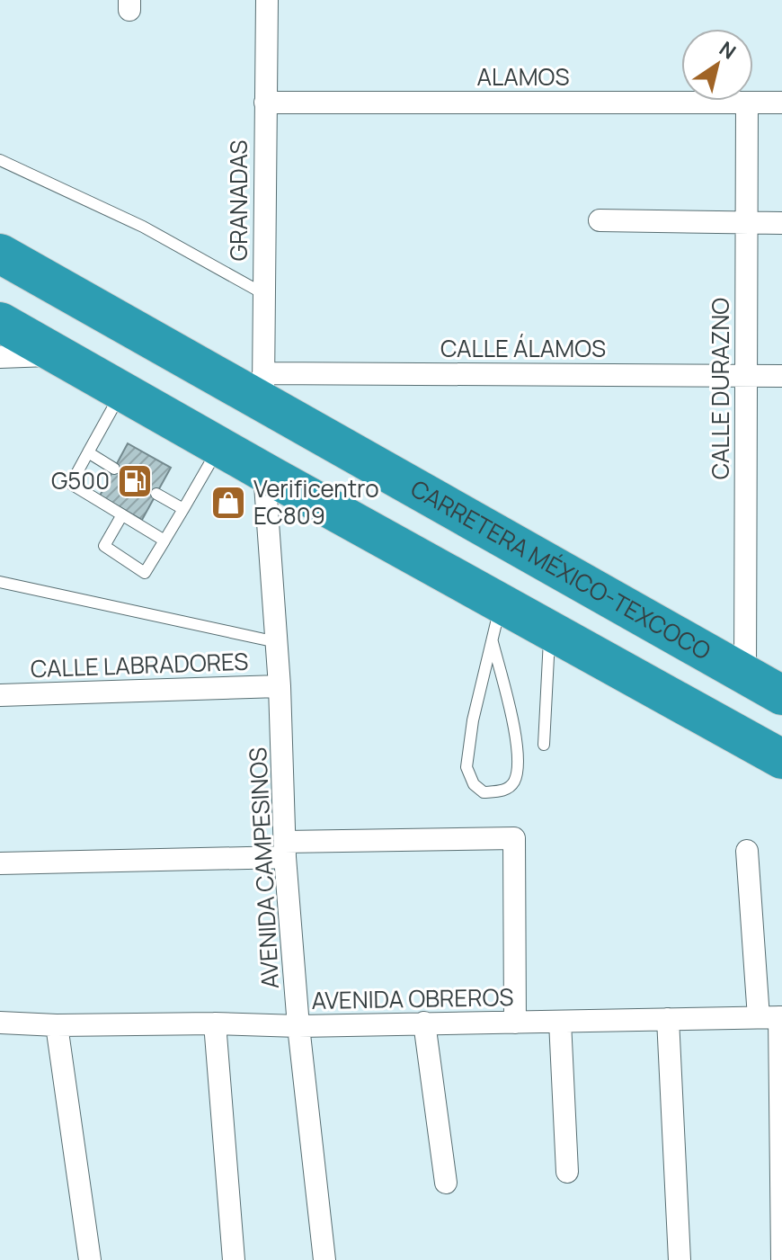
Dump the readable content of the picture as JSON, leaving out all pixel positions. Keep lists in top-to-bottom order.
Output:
{
  "streets": {
    "highway": ["CARRETERA MÉXICO-TEXCOCO"],
    "street": [
      "ALAMOS",
      "GRANADAS",
      "CALLE ÁLAMOS",
      "CALLE DURAZNO",
      "CALLE LABRADORES",
      "AVENIDA CAMPESINOS",
      "AVENIDA OBREROS"
    ]
  },
  "crossings": [
    ["ALAMOS", "GRANADAS"],
    ["ALAMOS", "CALLE DURAZNO"],
    ["GRANADAS", "CALLE ÁLAMOS"],
    ["GRANADAS", "CARRETERA MÉXICO-TEXCOCO"],
    ["CALLE ÁLAMOS", "CALLE DURAZNO"],
    ["CALLE ÁLAMOS", "CARRETERA MÉXICO-TEXCOCO"],
    ["CALLE DURAZNO", "CARRETERA MÉXICO-TEXCOCO"],
    ["CALLE LABRADORES", "AVENIDA CAMPESINOS"],
    ["AVENIDA CAMPESINOS", "AVENIDA OBREROS"]
  ],
  "places": {
    "fuel station": ["G500"],
    "shop": ["Verificentro EC809"]
  },
  "north": "top right"
}
